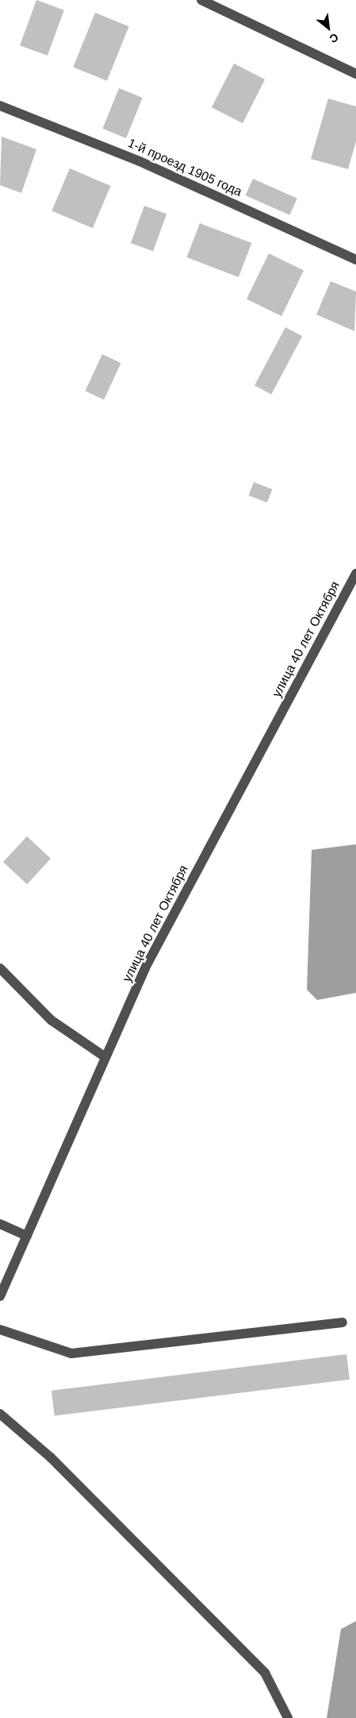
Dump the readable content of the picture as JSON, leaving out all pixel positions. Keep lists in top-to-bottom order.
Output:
{
  "streets": {
    "street": ["1-й проезд 1905 года", "улица 40 лет Октября"]
  },
  "north": "bottom right"
}
